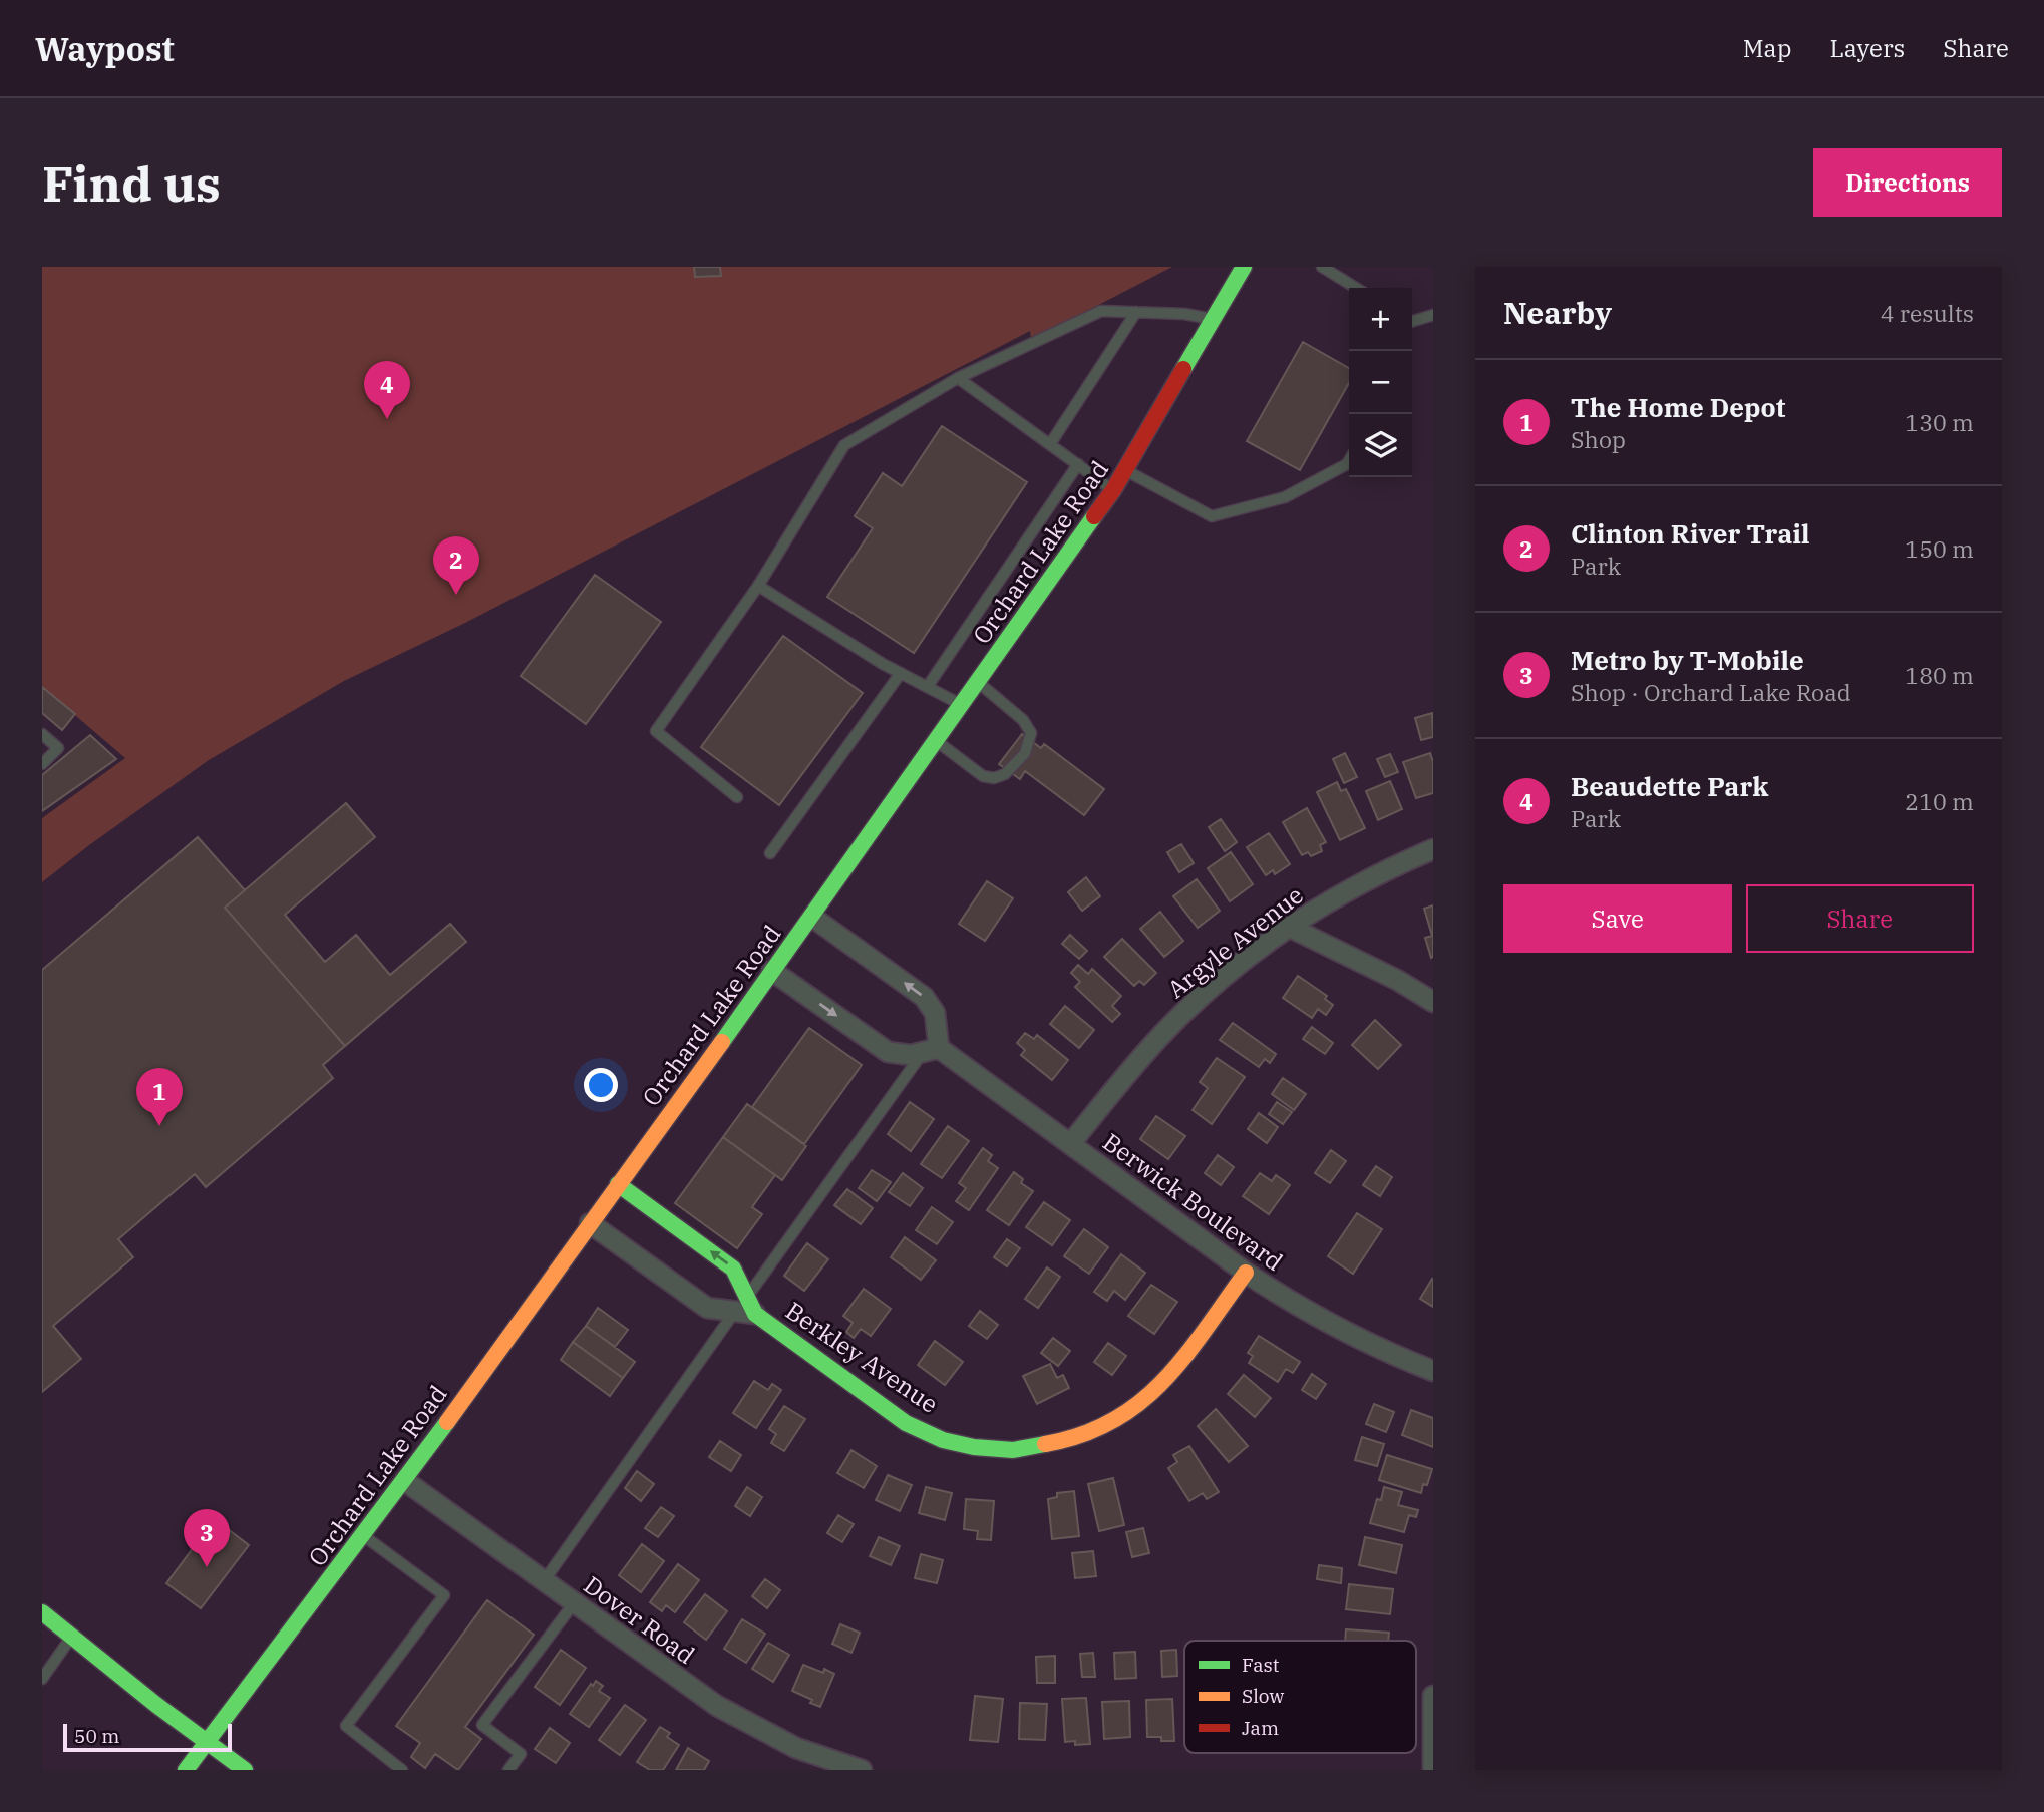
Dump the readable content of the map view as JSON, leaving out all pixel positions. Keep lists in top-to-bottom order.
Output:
{
  "streets": {
    "main road": ["Orchard Lake Road", "Berkley Avenue"],
    "street": ["Argyle Avenue", "Berwick Boulevard", "Dover Road"]
  },
  "crossings": [
    ["Orchard Lake Road", "Berkley Avenue"],
    ["Orchard Lake Road", "Dover Road"],
    ["Argyle Avenue", "Berwick Boulevard"],
    ["Berwick Boulevard", "Berkley Avenue"]
  ],
  "legend": ["Fast", "Slow", "Jam"],
  "scale_bar": "50 m",
  "page": {
    "header": "Waypost",
    "nav": ["Map", "Layers", "Share"],
    "buttons": [
      "Directions",
      ["Save", "Share"]
    ],
    "title": "Find us",
    "heading": ["Nearby", "4 results"],
    "map_buttons": ["+", "−"],
    "list": [
      {
        "mark": "1",
        "name": "The Home Depot",
        "note": "Shop",
        "value": "130 m"
      },
      {
        "mark": "2",
        "name": "Clinton River Trail",
        "note": "Park",
        "value": "150 m"
      },
      {
        "mark": "3",
        "name": "Metro by T-Mobile",
        "note": "Shop · Orchard Lake Road",
        "value": "180 m"
      },
      {
        "mark": "4",
        "name": "Beaudette Park",
        "note": "Park",
        "value": "210 m"
      }
    ],
    "pins": [
      "4",
      "2",
      "1",
      "3"
    ],
    "scale": "50 m"
  }
}
